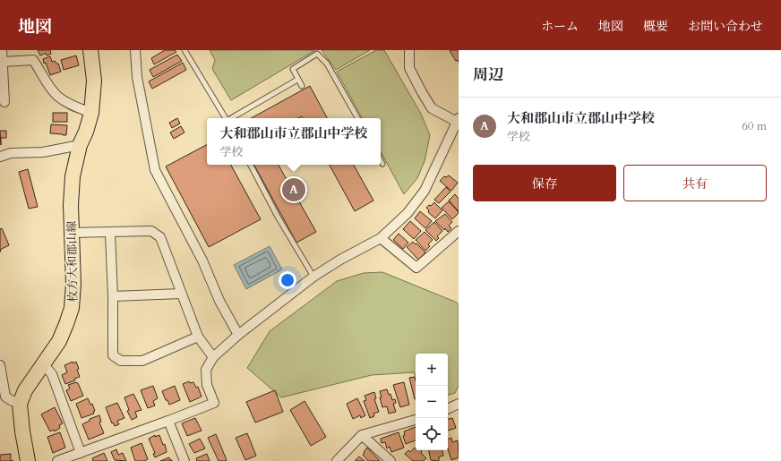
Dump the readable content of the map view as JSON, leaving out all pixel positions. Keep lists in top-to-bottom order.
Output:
{
  "streets": {
    "main road": ["枚方大和郡山線"]
  },
  "page": {
    "header": "地図",
    "nav": [
      "ホーム",
      "地図",
      "概要",
      "お問い合わせ"
    ],
    "heading": "周辺",
    "list": [
      {
        "mark": "A",
        "name": "大和郡山市立郡山中学校",
        "note": "学校",
        "value": "60 m"
      }
    ],
    "popup": ["大和郡山市立郡山中学校", "学校"],
    "buttons": ["保存", "共有"],
    "pins": "A",
    "map_buttons": ["+", "−"]
  }
}
